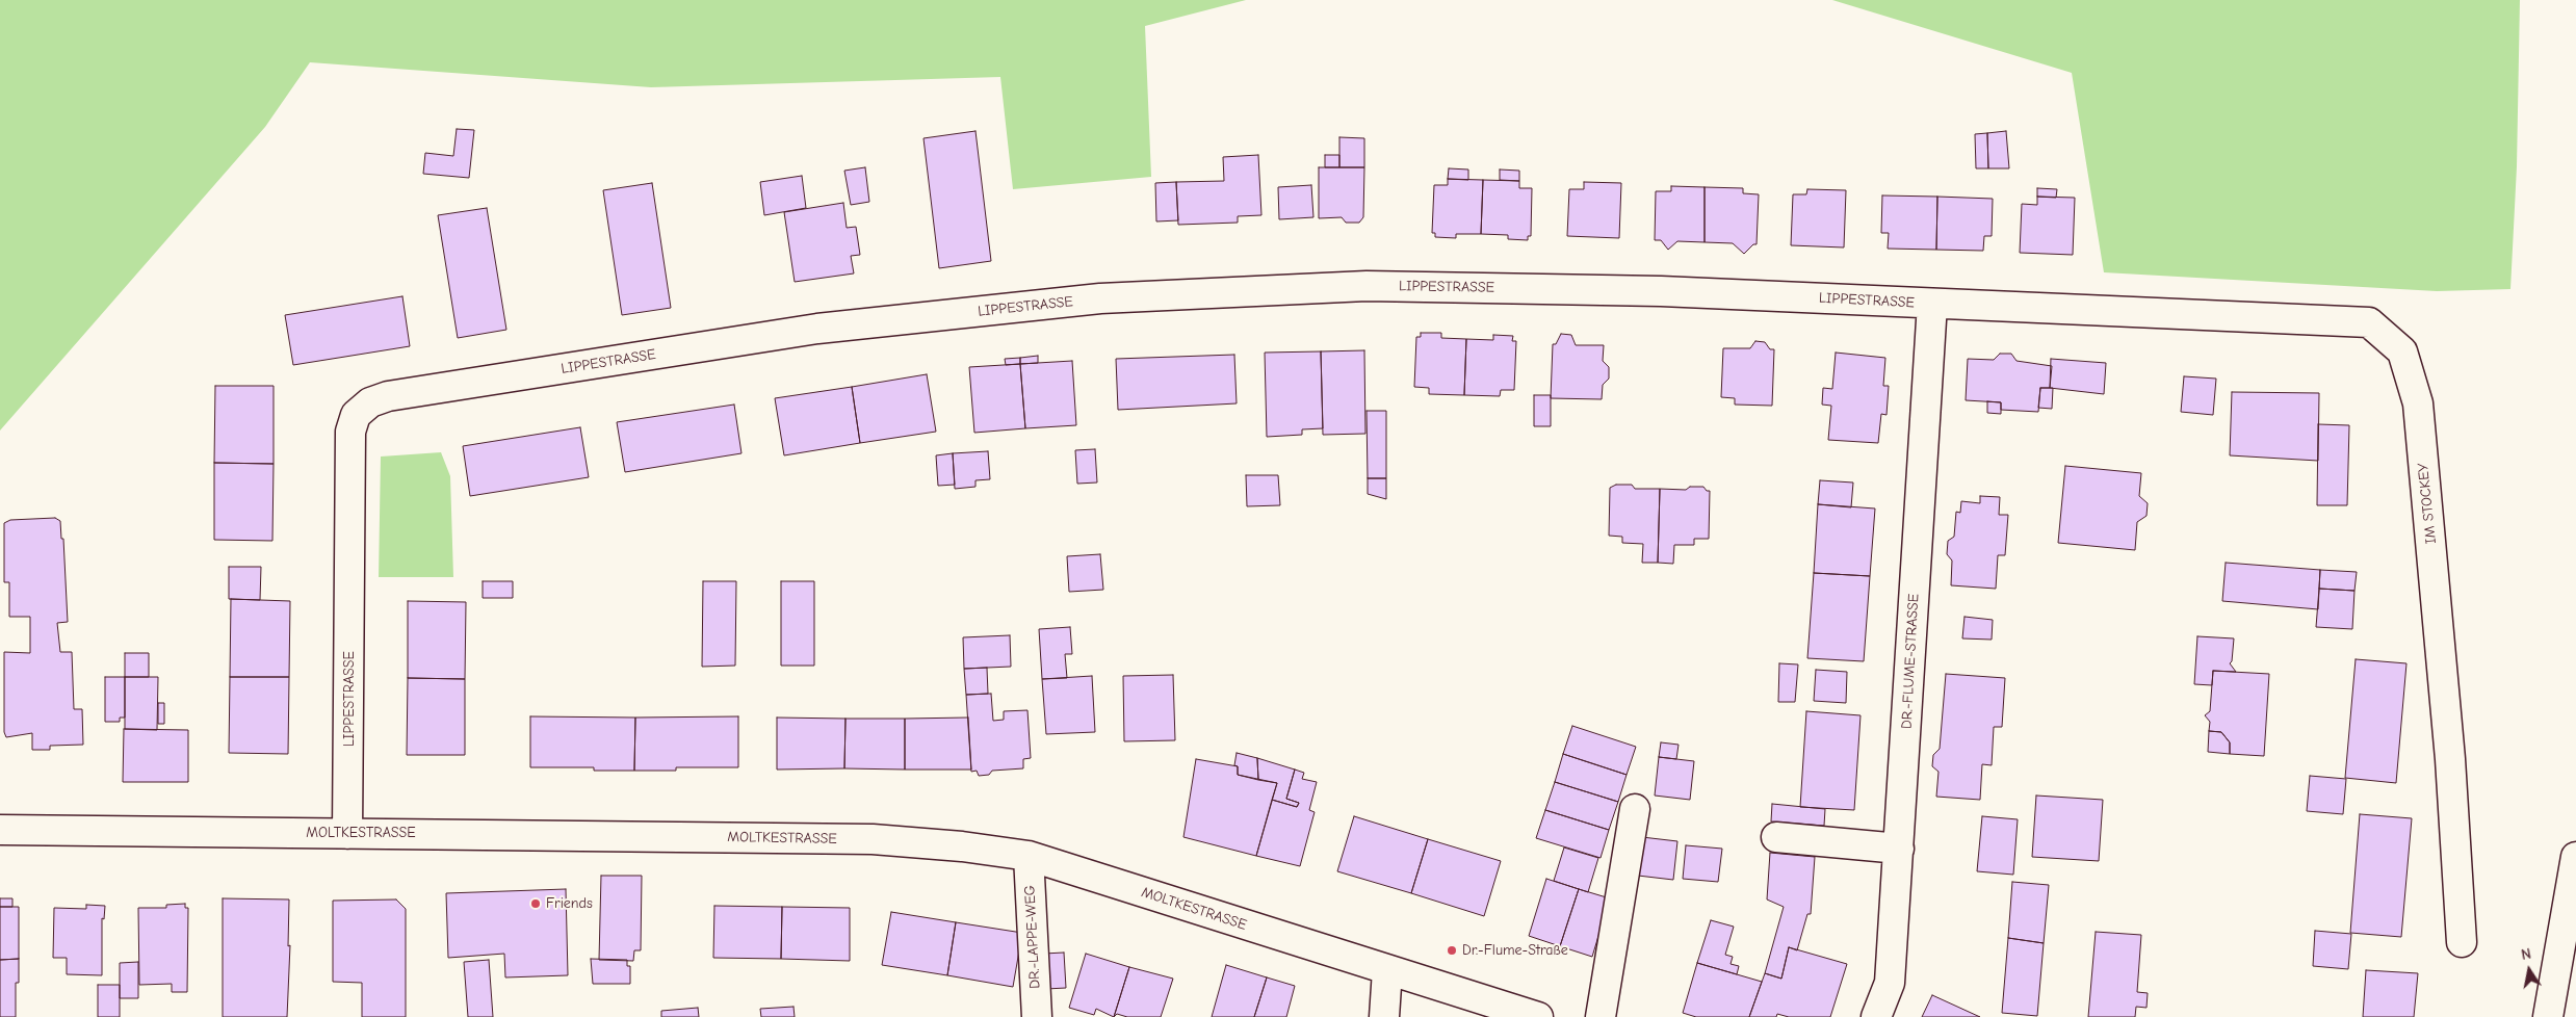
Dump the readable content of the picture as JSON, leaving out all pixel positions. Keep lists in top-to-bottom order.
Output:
{
  "streets": {
    "street": [
      "LIPPESTRASSE",
      "IM STOCKEY",
      "DR.-FLUME-STRASSE",
      "MOLTKESTRASSE",
      "DR.-LAPPE-WEG"
    ]
  },
  "crossings": [
    ["LIPPESTRASSE", "IM STOCKEY"],
    ["LIPPESTRASSE", "DR.-FLUME-STRASSE"],
    ["LIPPESTRASSE", "MOLTKESTRASSE"],
    ["MOLTKESTRASSE", "DR.-LAPPE-WEG"]
  ],
  "places": ["Friends", "Dr.-Flume-Straße"],
  "north": "top"
}
